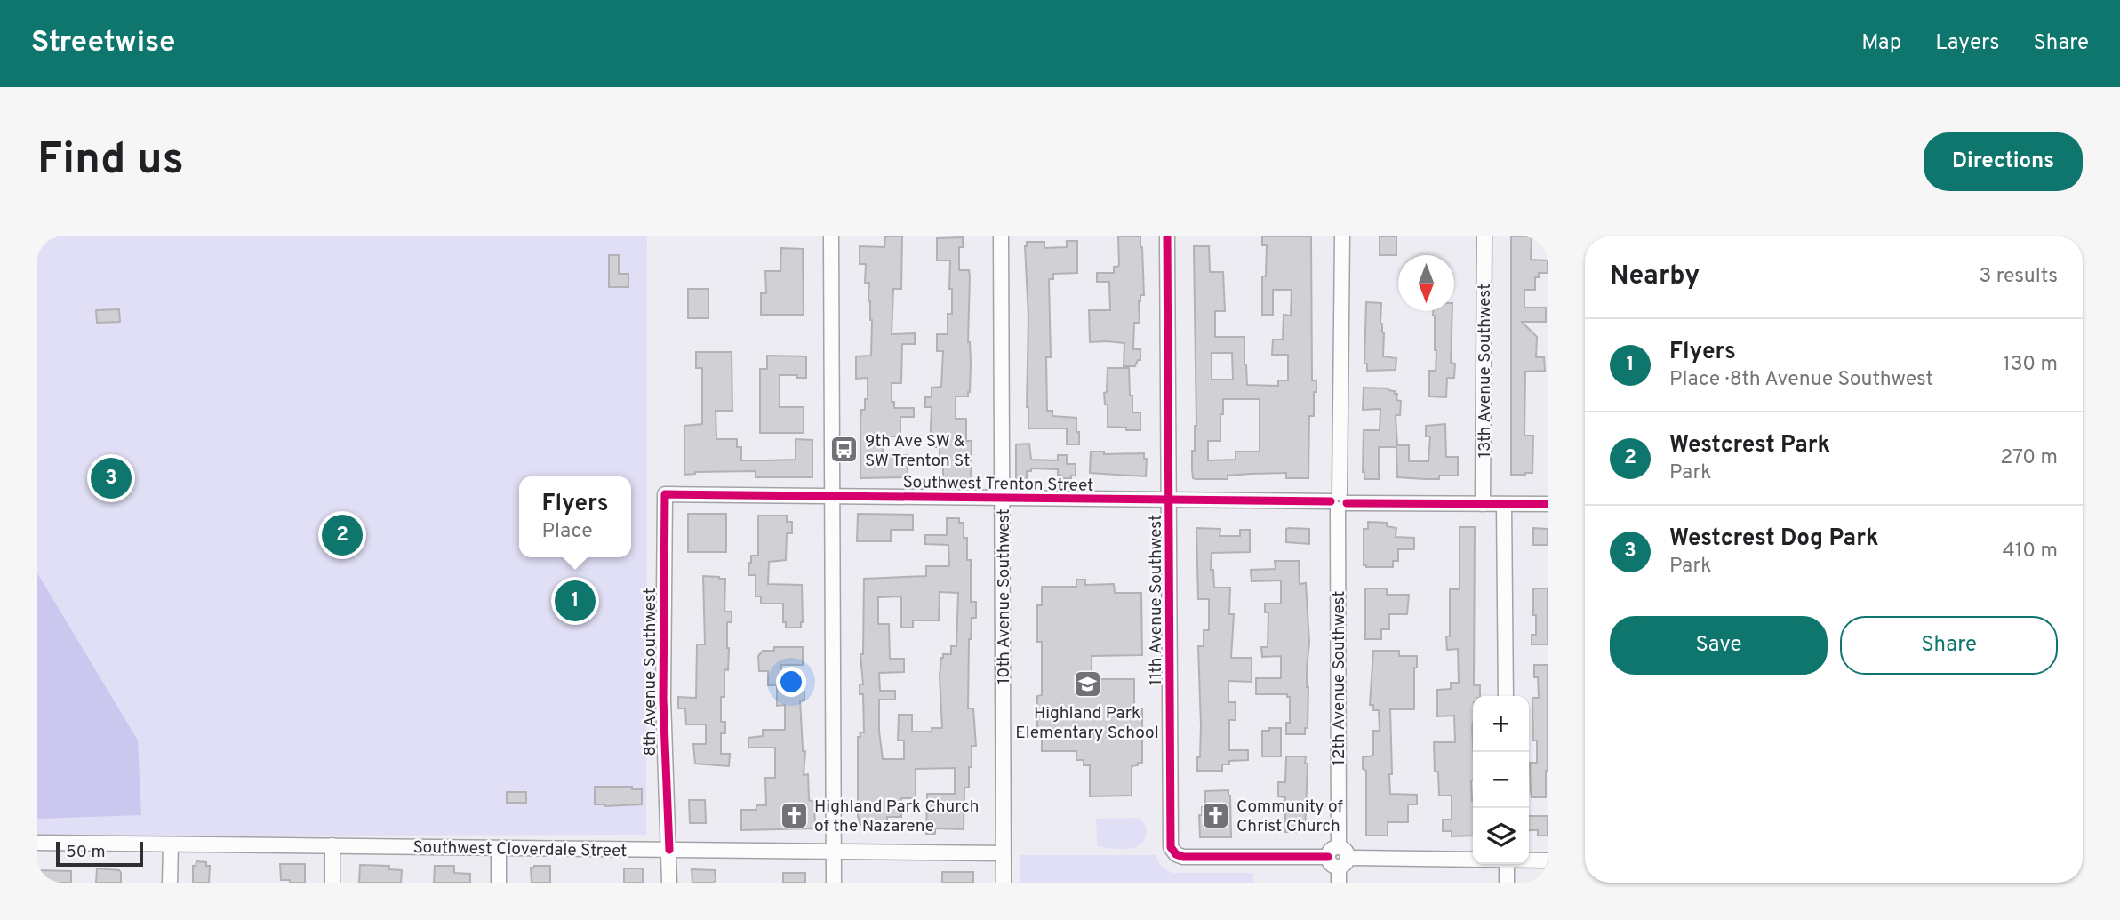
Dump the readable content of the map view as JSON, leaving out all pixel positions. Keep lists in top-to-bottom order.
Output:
{
  "streets": {
    "street": [
      "13th Avenue Southwest",
      "Southwest Trenton Street",
      "10th Avenue Southwest",
      "11th Avenue Southwest",
      "8th Avenue Southwest",
      "12th Avenue Southwest",
      "Southwest Cloverdale Street"
    ]
  },
  "crossings": [
    ["13th Avenue Southwest", "Southwest Trenton Street"],
    ["Southwest Trenton Street", "10th Avenue Southwest"],
    ["Southwest Trenton Street", "11th Avenue Southwest"],
    ["Southwest Trenton Street", "8th Avenue Southwest"],
    ["Southwest Trenton Street", "12th Avenue Southwest"],
    ["10th Avenue Southwest", "Southwest Cloverdale Street"],
    ["11th Avenue Southwest", "12th Avenue Southwest"],
    ["8th Avenue Southwest", "Southwest Cloverdale Street"]
  ],
  "places": {
    "bus stop": ["9th Ave SW & SW Trenton St"],
    "school or university": ["Highland Park Elementary School"],
    "church": ["Highland Park Church of the Nazarene", "Community of Christ Church"]
  },
  "scale_bar": "50 m",
  "north": "bottom",
  "page": {
    "header": "Streetwise",
    "nav": ["Map", "Layers", "Share"],
    "buttons": [
      "Directions",
      ["Save", "Share"]
    ],
    "title": "Find us",
    "heading": ["Nearby", "3 results"],
    "list": [
      {
        "mark": "1",
        "name": "Flyers",
        "note": "Place · 8th Avenue Southwest",
        "value": "130 m"
      },
      {
        "mark": "2",
        "name": "Westcrest Park",
        "note": "Park",
        "value": "270 m"
      },
      {
        "mark": "3",
        "name": "Westcrest Dog Park",
        "note": "Park",
        "value": "410 m"
      }
    ],
    "pins": ["3", "2", "1"],
    "popup": ["Flyers", "Place"],
    "map_buttons": ["+", "−"],
    "scale": "50 m"
  }
}
